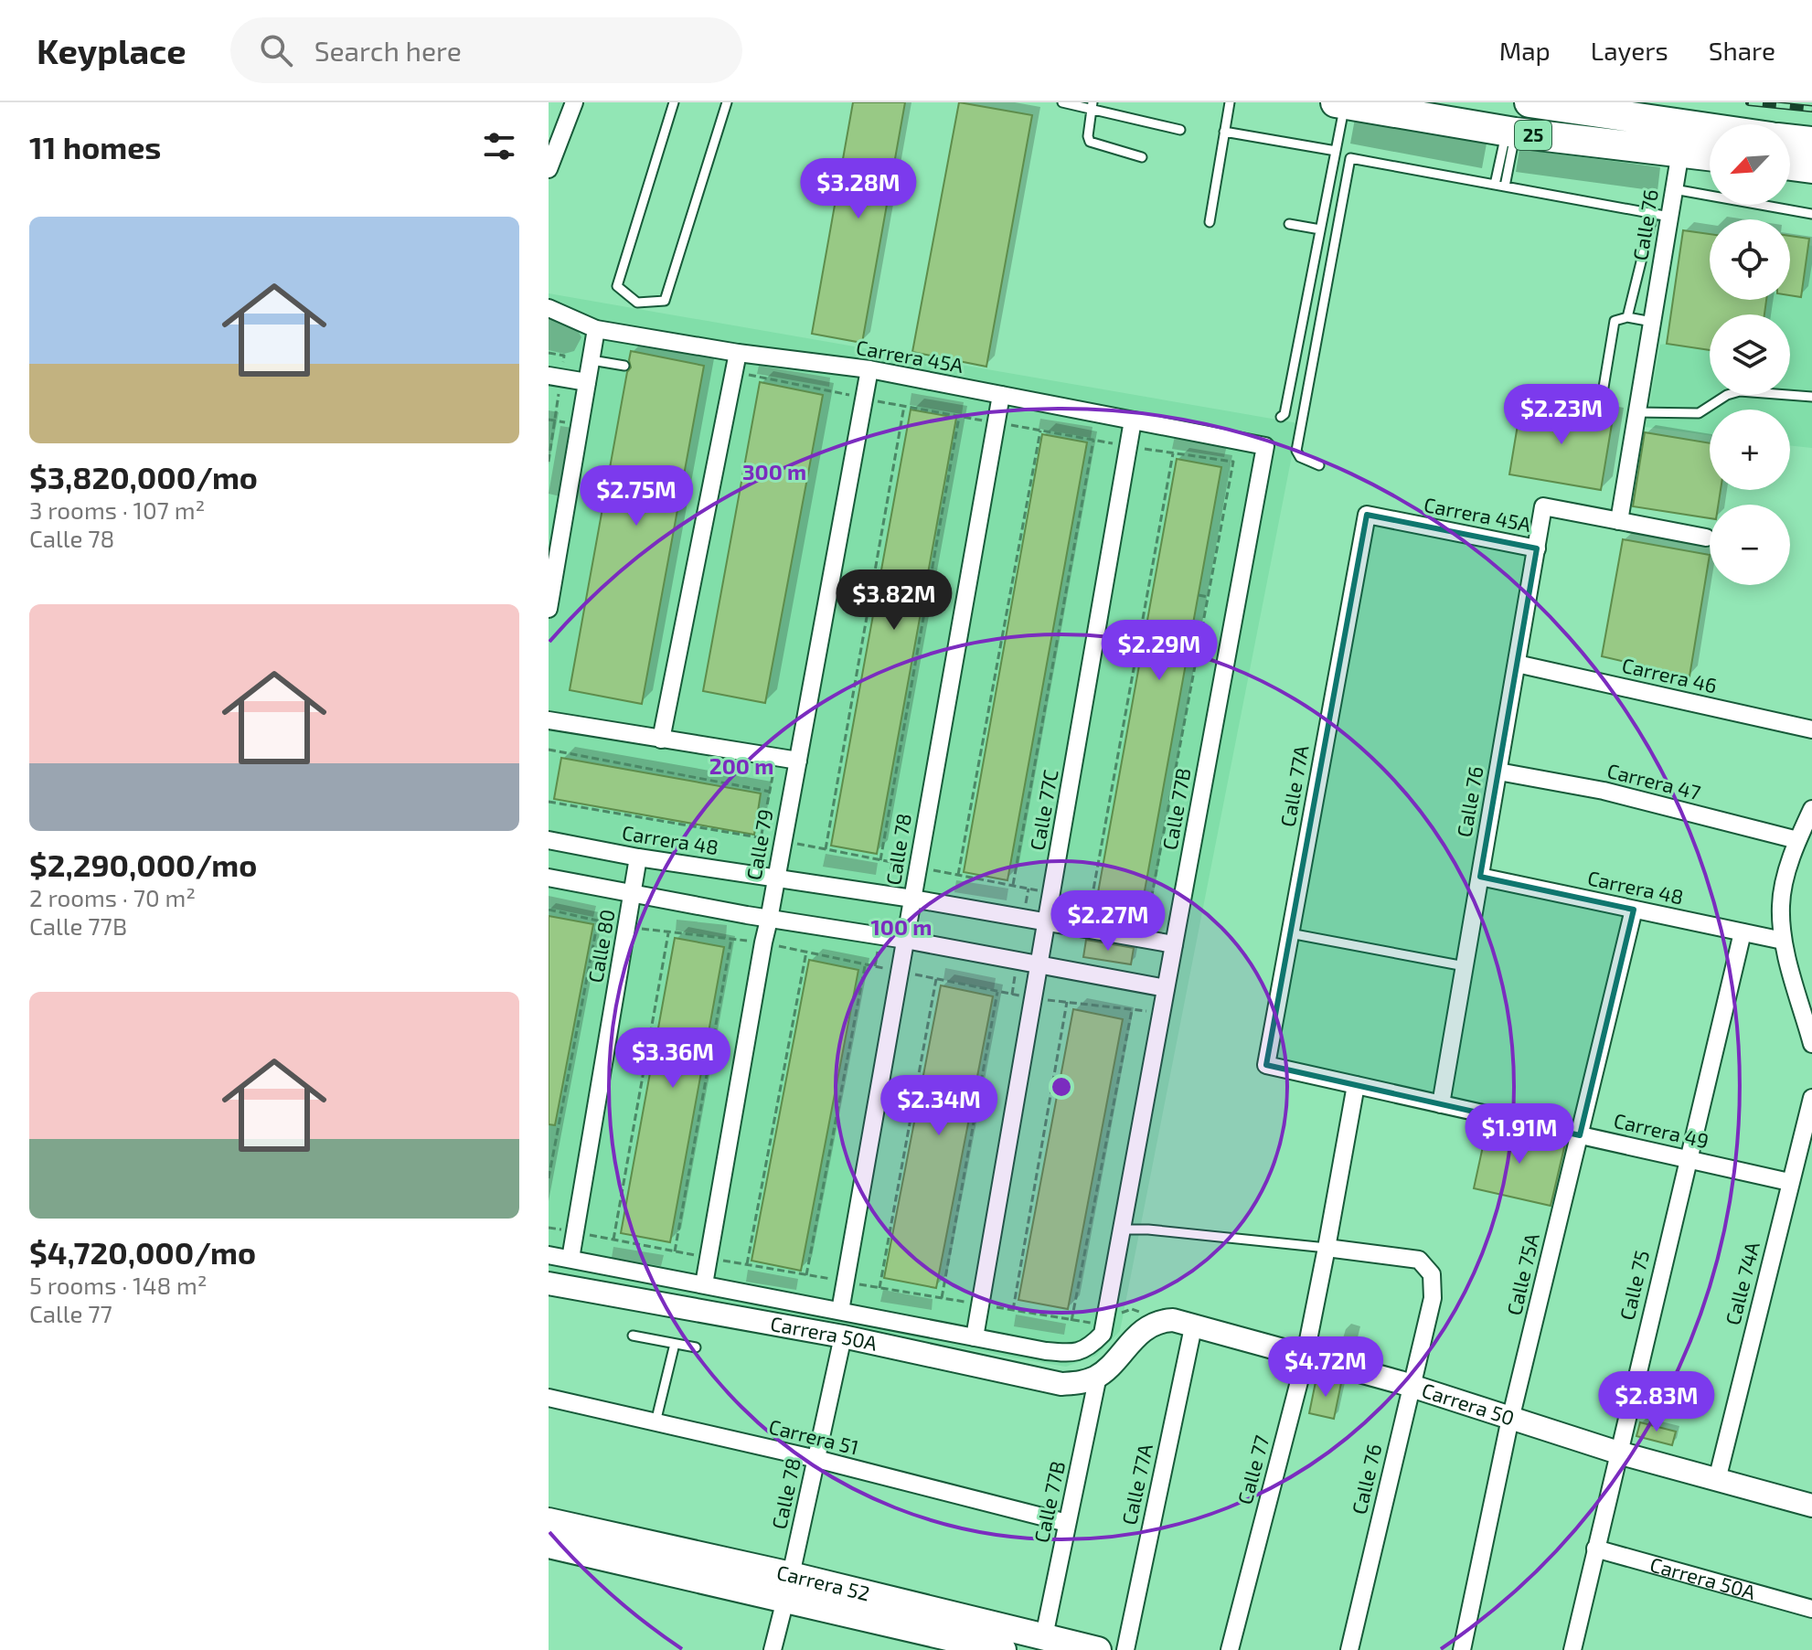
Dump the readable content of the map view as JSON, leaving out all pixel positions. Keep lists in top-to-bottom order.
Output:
{
  "streets": {
    "highway": ["25"],
    "main road": ["Carrera 52"],
    "street": [
      "Calle 76",
      "Carrera 45A",
      "Carrera 46",
      "Carrera 47",
      "Calle 77A",
      "Calle 77B",
      "Calle 77C",
      "Carrera 48",
      "Calle 79",
      "Calle 78",
      "Calle 80",
      "Carrera 49",
      "Calle 75A",
      "Calle 74A",
      "Calle 75",
      "Carrera 50A",
      "Carrera 50",
      "Carrera 51",
      "Calle 77"
    ]
  },
  "crossings": [
    ["25", "Calle 76"],
    ["Calle 76", "Carrera 45A"],
    ["Calle 76", "Carrera 46"],
    ["Calle 76", "Carrera 47"],
    ["Calle 76", "Carrera 48"],
    ["Calle 76", "Carrera 49"],
    ["Calle 76", "Carrera 50"],
    ["Calle 76", "Calle 77"],
    ["Carrera 45A", "Calle 77A"],
    ["Carrera 45A", "Calle 77B"],
    ["Carrera 45A", "Calle 77C"],
    ["Carrera 45A", "Calle 79"],
    ["Carrera 45A", "Calle 78"],
    ["Calle 77A", "Carrera 49"],
    ["Calle 77A", "Carrera 50"],
    ["Calle 77B", "Calle 77C"],
    ["Calle 77B", "Carrera 48"],
    ["Calle 77B", "Carrera 50A"],
    ["Calle 77B", "Carrera 50"],
    ["Calle 77B", "Carrera 51"],
    ["Calle 77B", "Carrera 52"],
    ["Calle 77C", "Carrera 48"],
    ["Carrera 48", "Calle 79"],
    ["Carrera 48", "Calle 78"],
    ["Carrera 48", "Calle 80"],
    ["Carrera 48", "Calle 75A"],
    ["Carrera 48", "Calle 75"],
    ["Calle 78", "Carrera 50A"],
    ["Calle 78", "Carrera 51"],
    ["Calle 78", "Carrera 52"],
    ["Carrera 49", "Calle 75A"],
    ["Carrera 49", "Calle 74A"],
    ["Carrera 49", "Calle 75"],
    ["Carrera 49", "Calle 77"],
    ["Calle 75A", "Carrera 50"],
    ["Calle 74A", "Carrera 50"],
    ["Calle 75", "Carrera 50A"],
    ["Calle 75", "Carrera 50"],
    ["Carrera 50A", "Carrera 50"],
    ["Carrera 50", "Calle 77"]
  ],
  "north": "bottom left",
  "page": {
    "header": "Keyplace",
    "search": "Search here",
    "nav": ["Map", "Layers", "Share"],
    "heading": "11 homes",
    "map_buttons": ["+", "−"],
    "price": [
      "$3.28M",
      "$2.23M",
      "$2.75M",
      "$3.82M",
      "$2.29M",
      "$2.27M",
      "$3.36M",
      "$2.34M",
      "$1.91M",
      "$4.72M",
      "$2.83M"
    ],
    "list": [
      {
        "name": "$3,820,000/mo",
        "note": "3 rooms · 107 m² · Calle 78"
      },
      {
        "name": "$2,290,000/mo",
        "note": "2 rooms · 70 m² · Calle 77B"
      },
      {
        "name": "$4,720,000/mo",
        "note": "5 rooms · 148 m² · Calle 77"
      }
    ]
  },
  "rings": ["300 m", "200 m", "100 m"]
}
